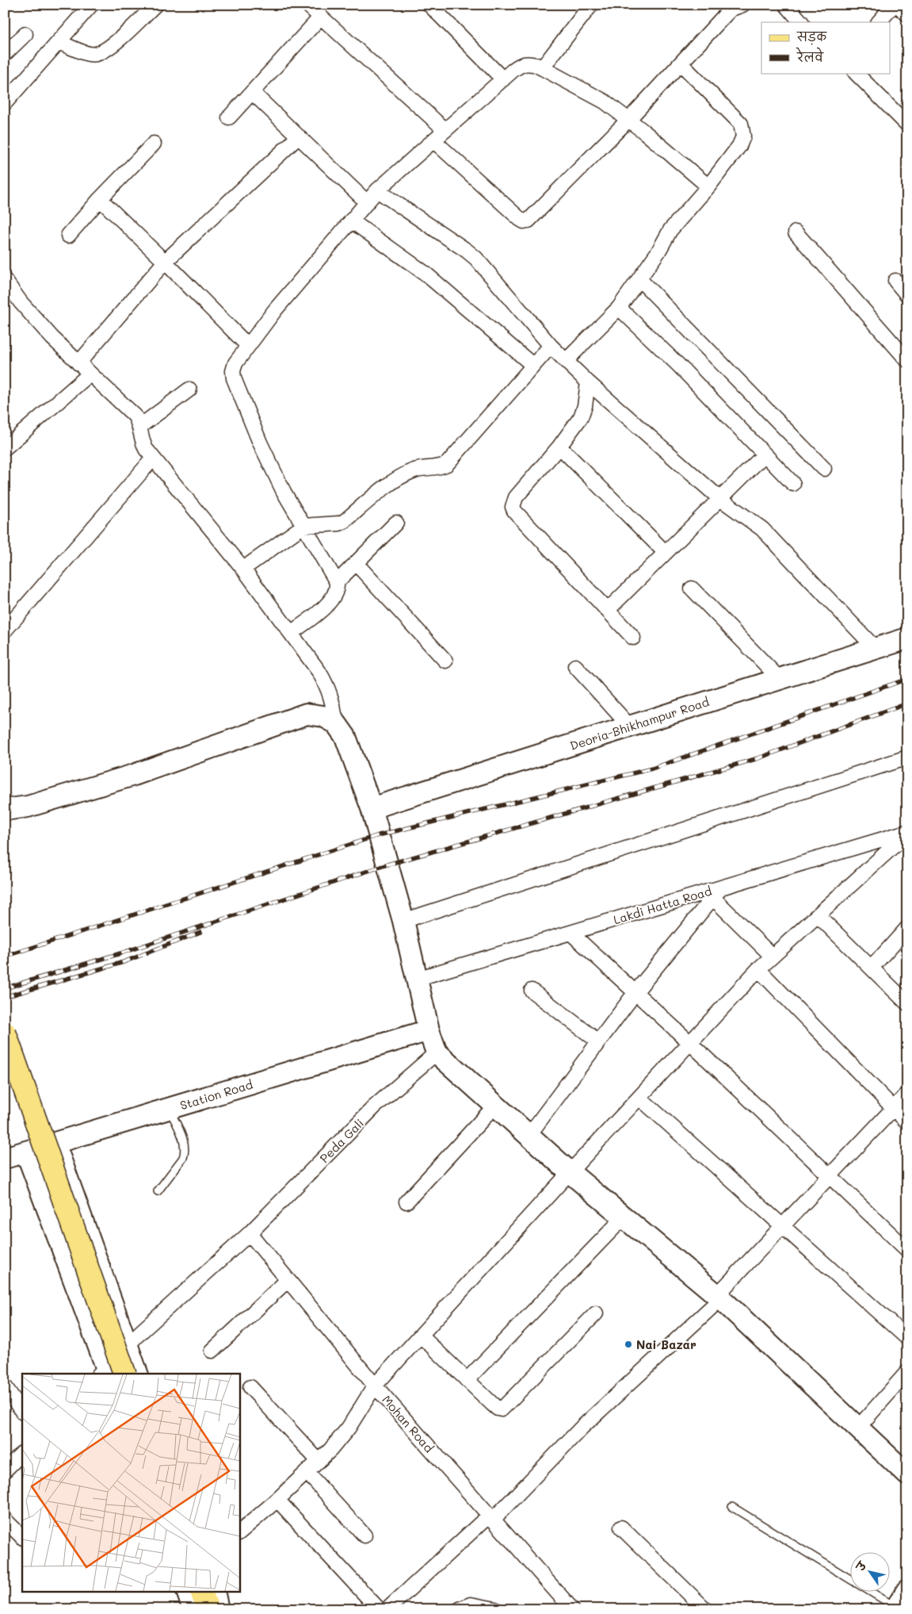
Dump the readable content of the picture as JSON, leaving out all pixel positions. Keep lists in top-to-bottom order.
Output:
{
  "streets": {
    "main road": ["Deoria-Bhikhampur Road", "Station Road"],
    "street": ["Lakdi Hatta Road", "Peda Gali", "Mohan Road"]
  },
  "crossings": [
    ["Peda Gali", "Mohan Road"]
  ],
  "places": ["Nai Bazar"],
  "legend": ["सड़क", "रेलवे"],
  "north": "top left"
}
